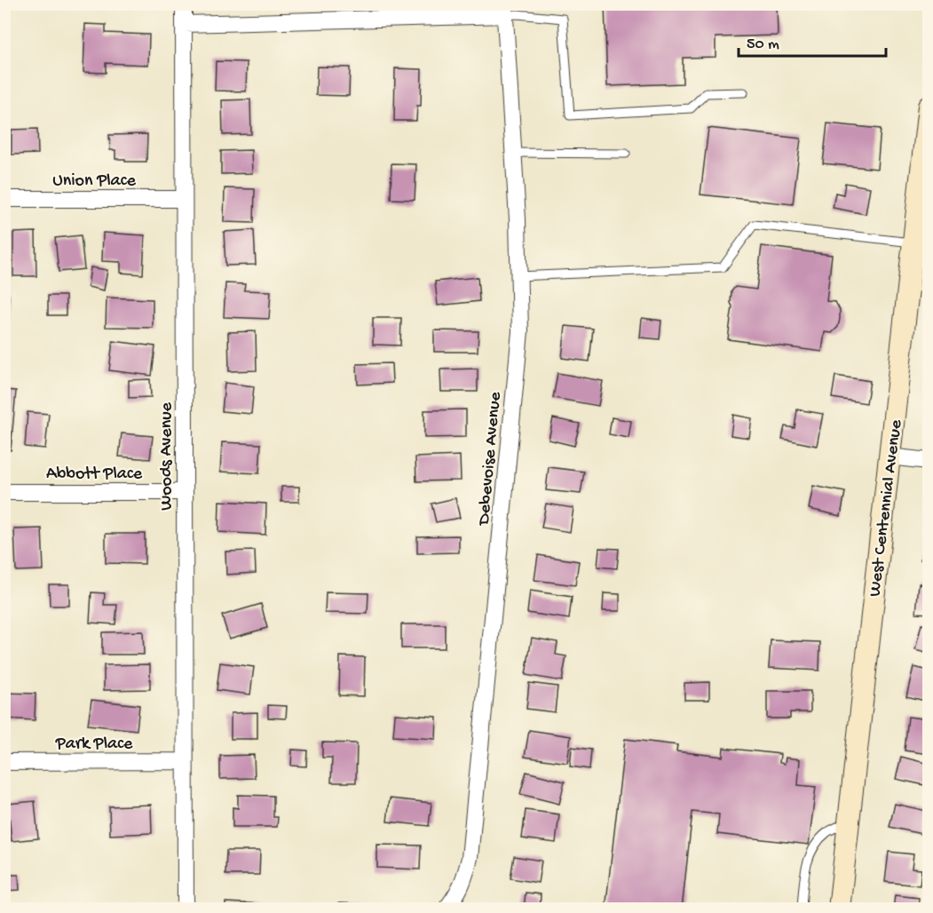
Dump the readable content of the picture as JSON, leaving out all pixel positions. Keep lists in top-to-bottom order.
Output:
{
  "streets": {
    "main road": ["West Centennial Avenue"],
    "street": [
      "Union Place",
      "Woods Avenue",
      "Debevoise Avenue",
      "Abbott Place",
      "Park Place"
    ]
  },
  "crossings": [
    ["Union Place", "Woods Avenue"],
    ["Woods Avenue", "Abbott Place"],
    ["Woods Avenue", "Park Place"]
  ],
  "scale_bar": "50 m"
}
